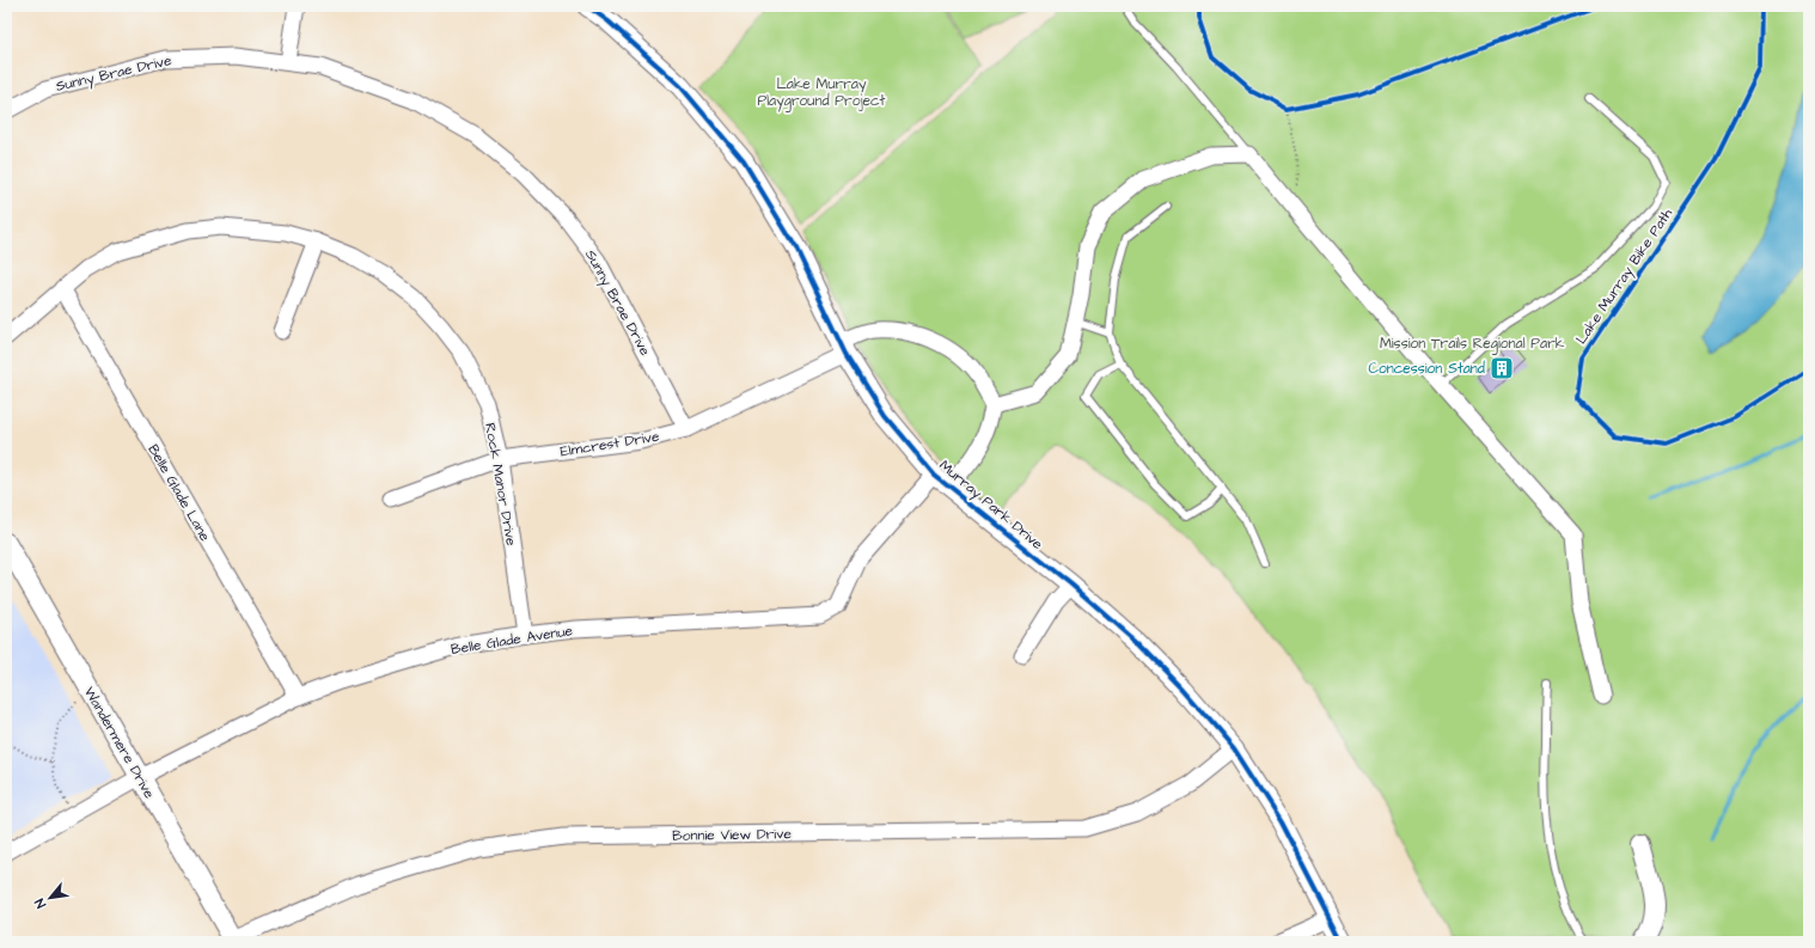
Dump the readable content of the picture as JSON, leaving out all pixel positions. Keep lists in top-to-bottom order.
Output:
{
  "streets": {
    "street": [
      "Sunny Brae Drive",
      "Elmcrest Drive",
      "Rock Manor Drive",
      "Belle Glade Lane",
      "Murray Park Drive",
      "Belle Glade Avenue",
      "Wandermere Drive",
      "Bonnie View Drive"
    ],
    "cycle path": ["Lake Murray Bike Path"]
  },
  "crossings": [
    ["Sunny Brae Drive", "Elmcrest Drive"],
    ["Elmcrest Drive", "Rock Manor Drive"],
    ["Elmcrest Drive", "Murray Park Drive"],
    ["Rock Manor Drive", "Belle Glade Lane"],
    ["Rock Manor Drive", "Belle Glade Avenue"],
    ["Belle Glade Lane", "Belle Glade Avenue"],
    ["Murray Park Drive", "Belle Glade Avenue"],
    ["Murray Park Drive", "Bonnie View Drive"],
    ["Belle Glade Avenue", "Wandermere Drive"],
    ["Wandermere Drive", "Bonnie View Drive"]
  ],
  "parks": ["Lake Murray Playground Project", "Mission Trails Regional Park"],
  "places": {
    "building": ["Concession Stand"]
  },
  "north": "bottom left"
}
